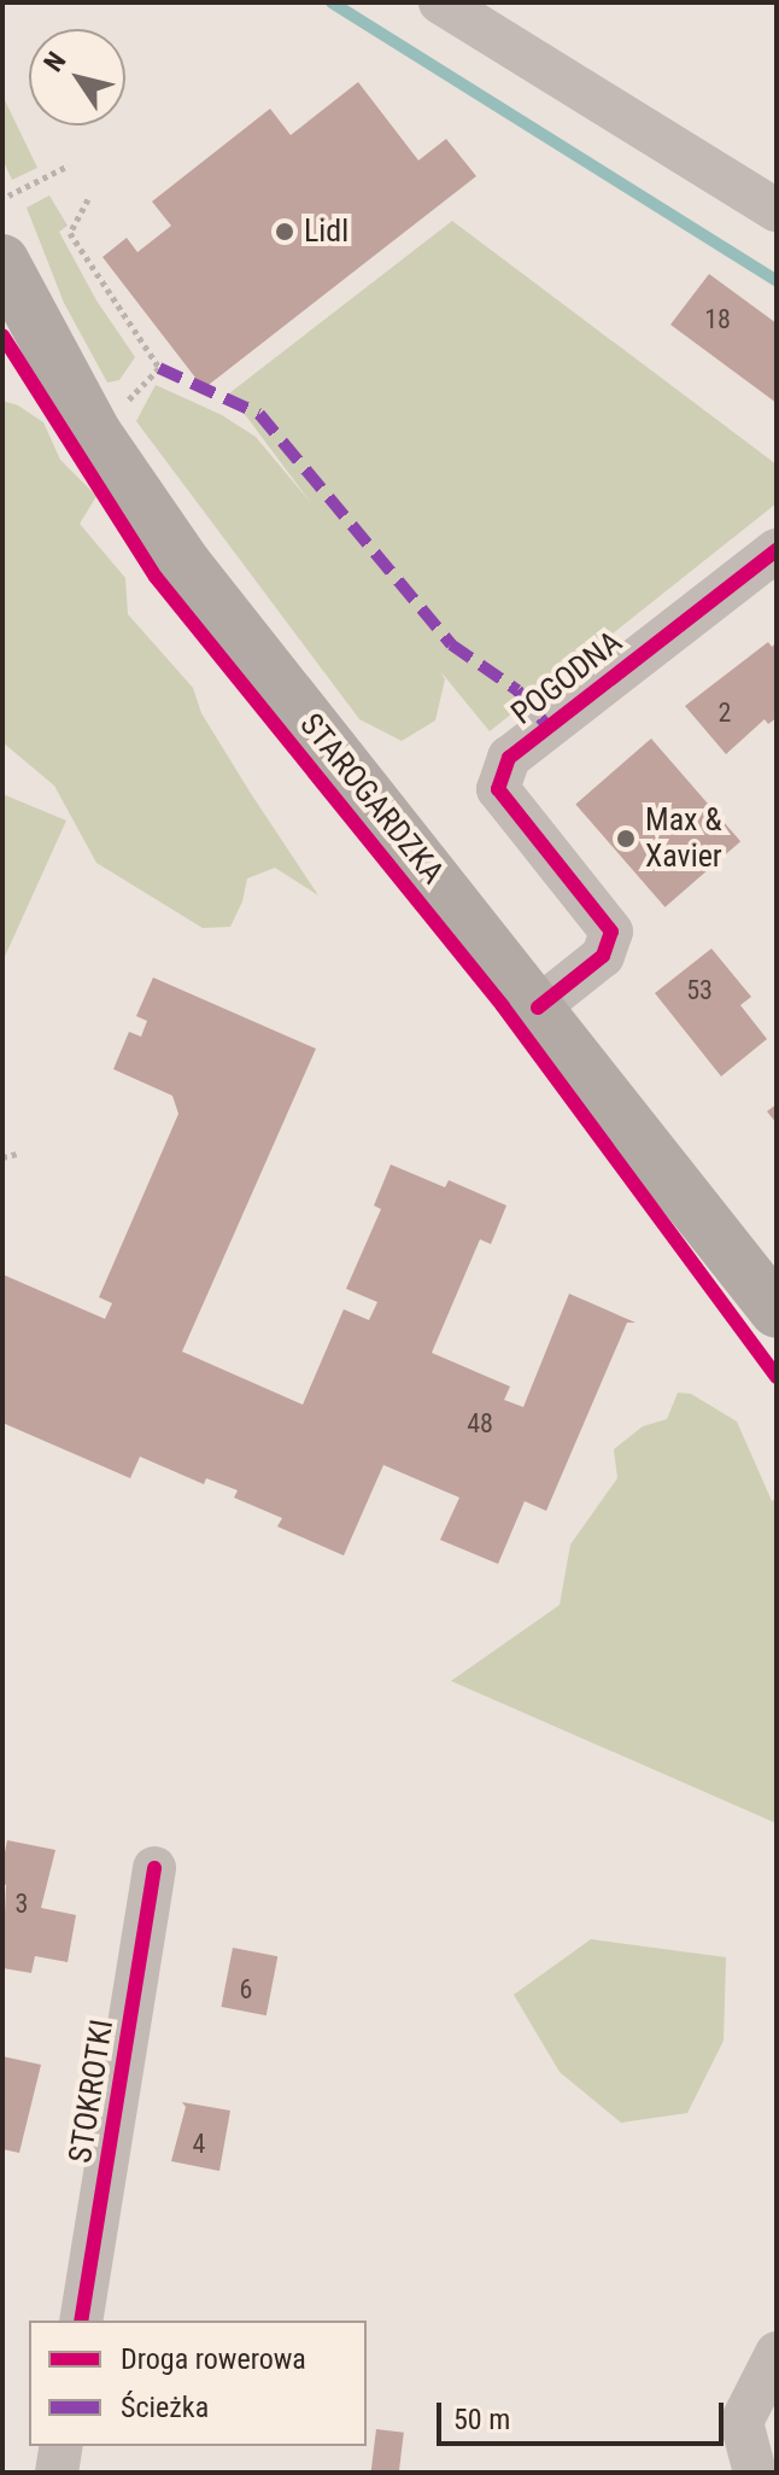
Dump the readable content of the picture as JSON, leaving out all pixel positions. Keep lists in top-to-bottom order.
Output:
{
  "streets": {
    "main road": ["STAROGARDZKA"],
    "street": ["POGODNA", "STOKROTKI"]
  },
  "crossings": [
    ["POGODNA", "STAROGARDZKA"]
  ],
  "places": ["Lidl", "Max & Xavier"],
  "house_numbers": [
    "18",
    "2",
    "53",
    "48",
    "3",
    "6",
    "4"
  ],
  "legend": ["Droga rowerowa", "Ścieżka"],
  "scale_bar": "50 m",
  "north": "top left"
}
